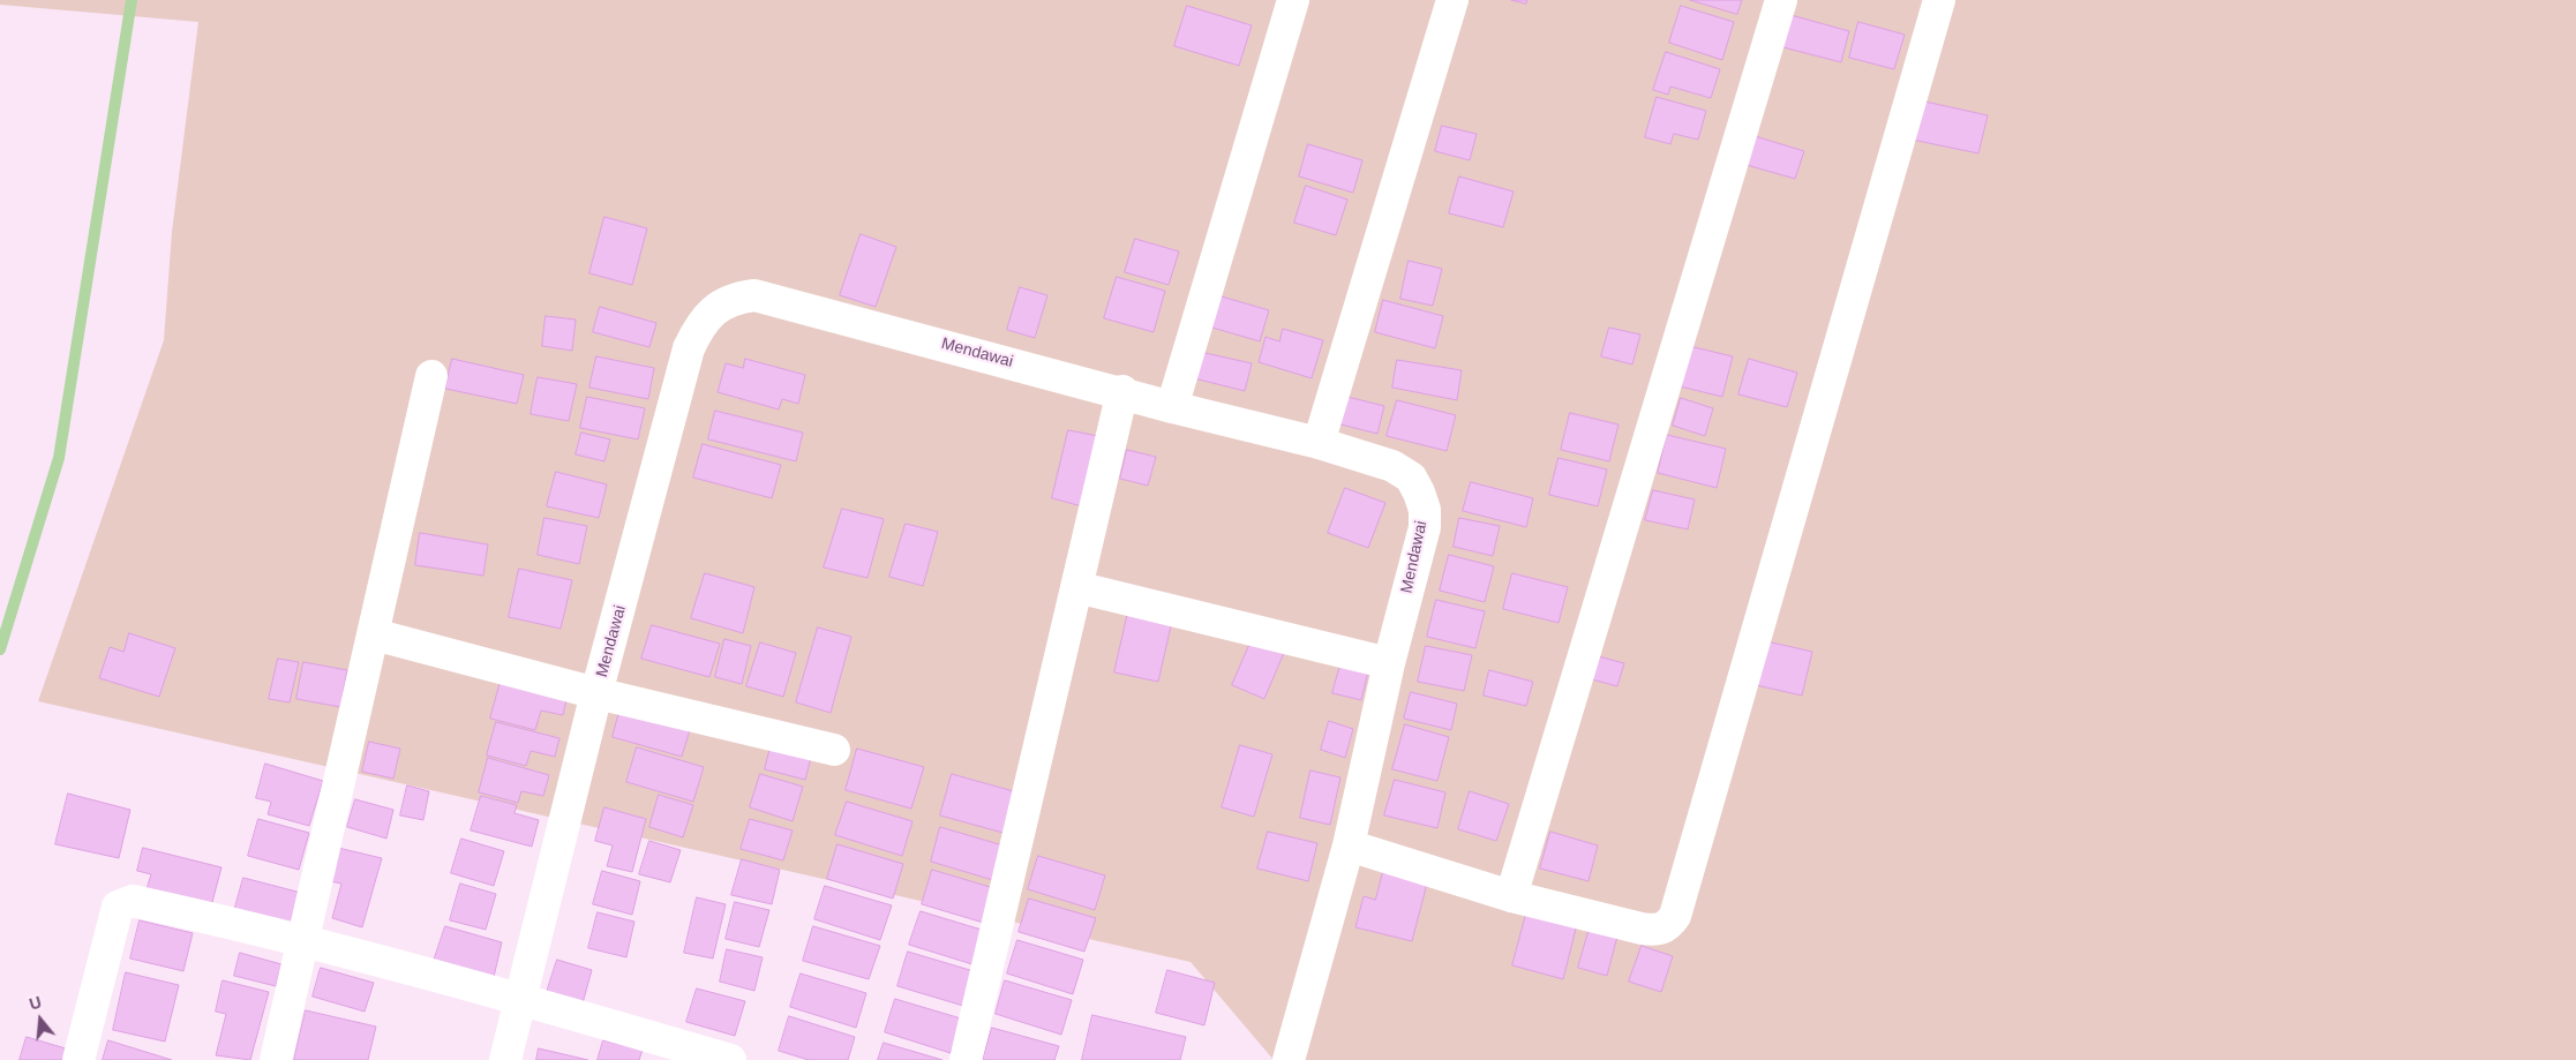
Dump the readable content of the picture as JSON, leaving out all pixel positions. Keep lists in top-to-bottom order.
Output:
{
  "streets": {
    "street": ["Mendawai"]
  },
  "north": "top"
}
